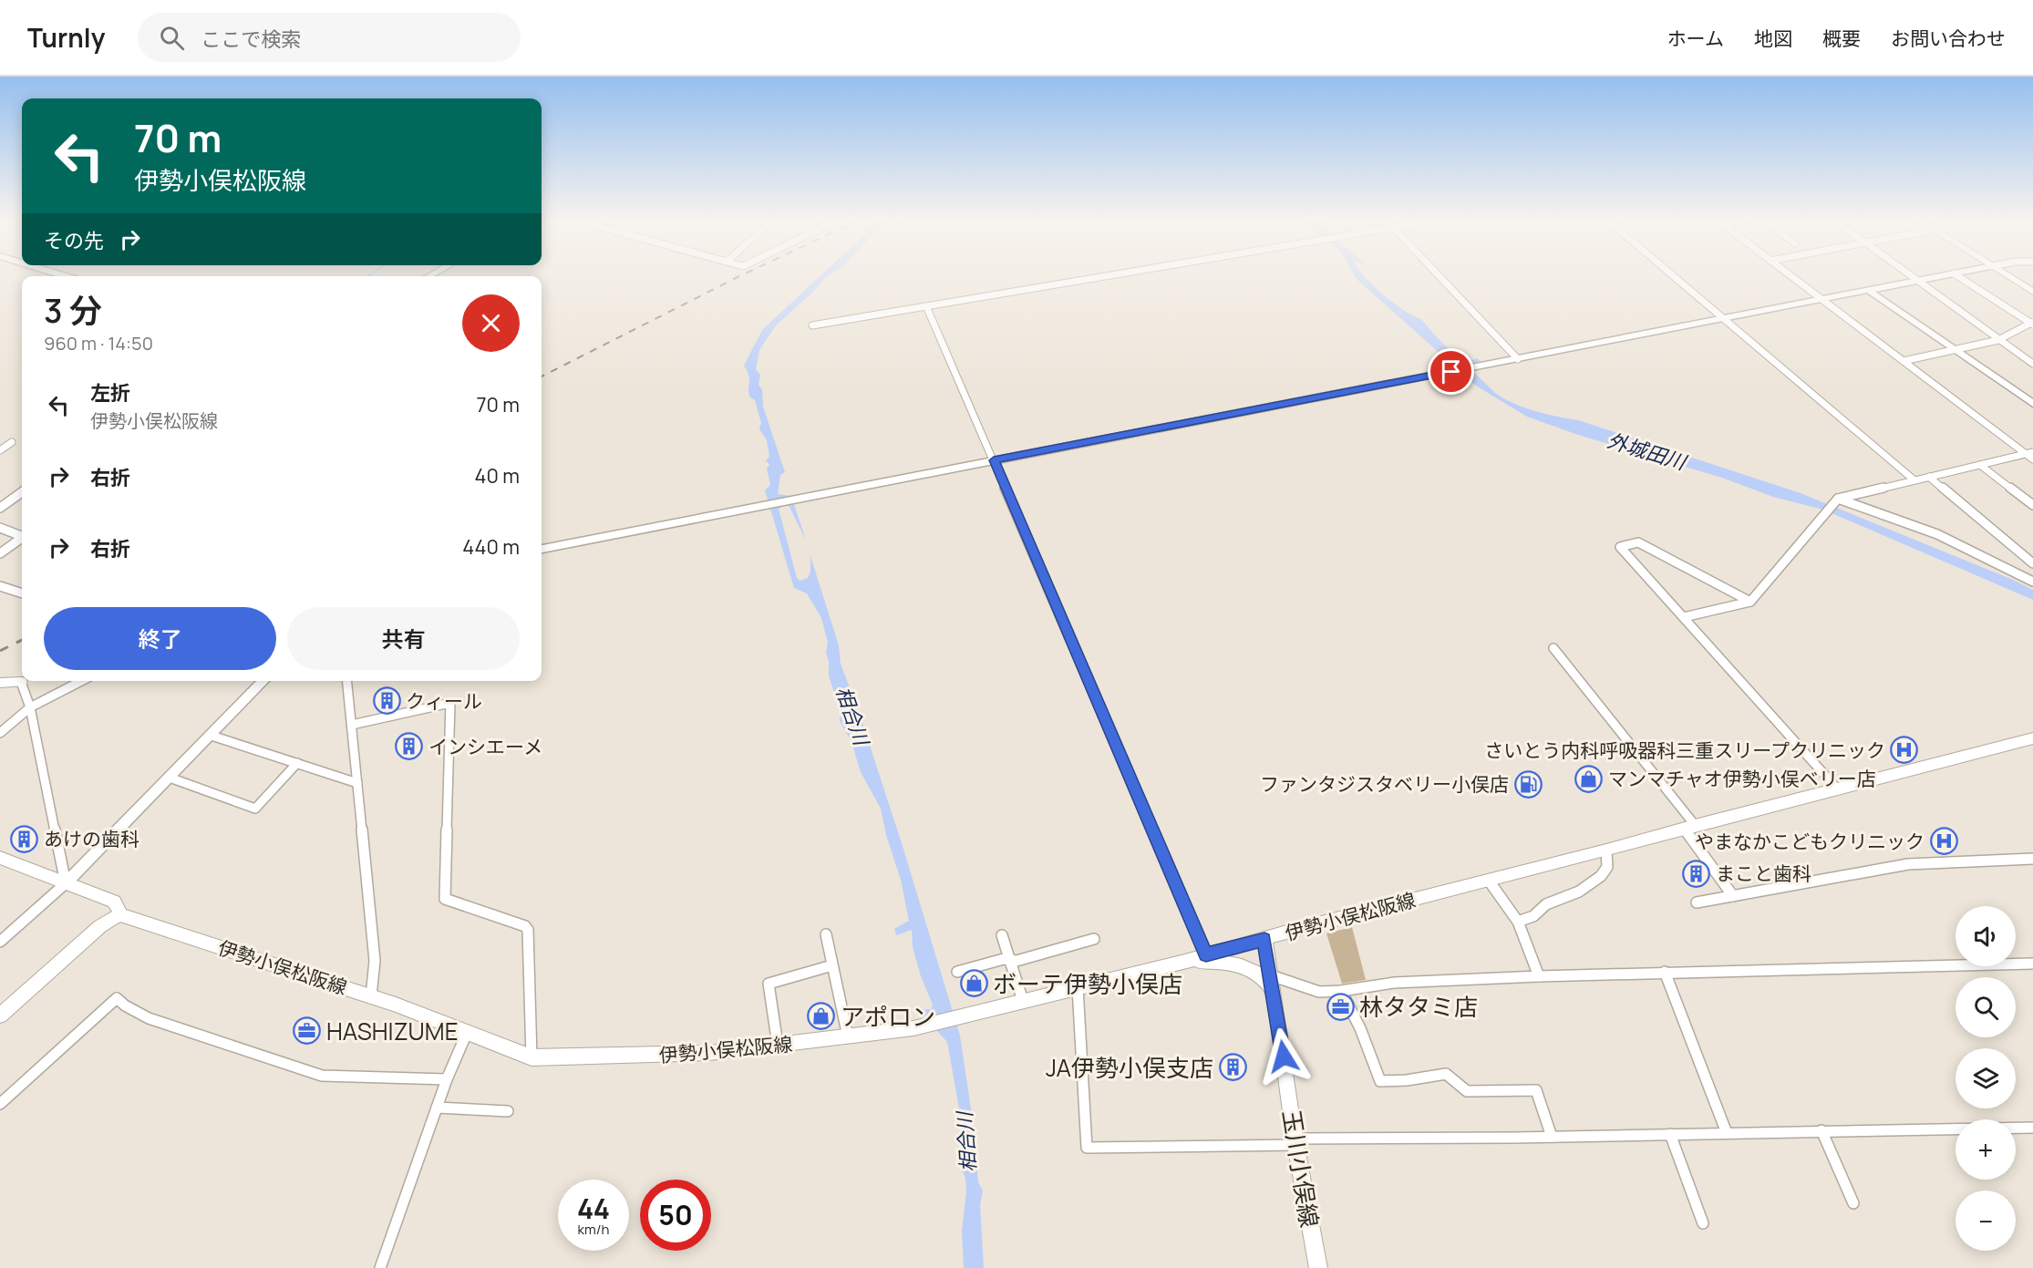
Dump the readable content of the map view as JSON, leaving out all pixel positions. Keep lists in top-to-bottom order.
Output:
{
  "streets": {
    "main road": ["伊勢小俣松阪線", "玉川小俣線"]
  },
  "crossings": [
    ["伊勢小俣松阪線", "玉川小俣線"]
  ],
  "water": ["外城田川", "相合川"],
  "places": {
    "building": [
      "クィール",
      "インシエーメ",
      "あけの歯科",
      "まこと歯科",
      "JA伊勢小俣支店"
    ],
    "hospital": ["さいとう内科呼吸器科三重スリープクリニック", "やまなかこどもクリニック"],
    "shop": ["マンマチャオ伊勢小俣ベリー店", "ボーテ伊勢小俣店", "アポロン"],
    "fuel station": ["ファンタジスタベリー小俣店"],
    "office": ["林タタミ店", "HASHIZUME"]
  },
  "page": {
    "header": "Turnly",
    "search": "ここで検索",
    "nav": [
      "ホーム",
      "地図",
      "概要",
      "お問い合わせ"
    ],
    "turn": ["70 m", "伊勢小俣松阪線"],
    "then": "その先",
    "heading": ["3 分", "960 m · 14:50"],
    "list": [
      {
        "name": "左折",
        "note": "伊勢小俣松阪線",
        "value": "70 m"
      },
      {
        "name": "右折",
        "value": "40 m"
      },
      {
        "name": "右折",
        "value": "440 m"
      }
    ],
    "buttons": ["終了", "共有"],
    "map_buttons": ["+", "−"],
    "speed": "44 km/h",
    "limit": "50"
  }
}
